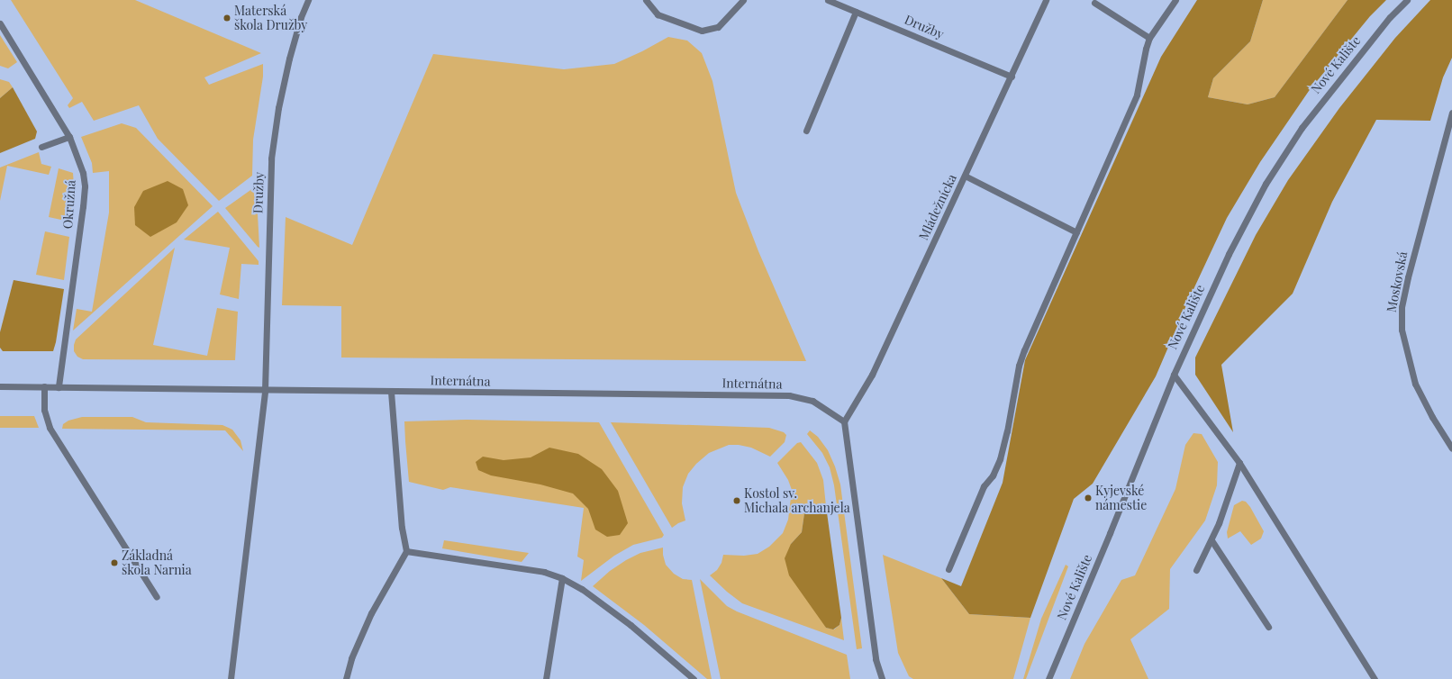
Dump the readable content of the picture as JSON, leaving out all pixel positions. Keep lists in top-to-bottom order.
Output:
{
  "streets": {
    "street": [
      "Družby",
      "Nové Kalište",
      "Okružná",
      "Mládežnícka",
      "Moskovská",
      "Internátna"
    ]
  },
  "crossings": [
    ["Družby", "Mládežnícka"],
    ["Družby", "Internátna"],
    ["Mládežnícka", "Internátna"]
  ],
  "places": [
    "Materská škola Družby",
    "Kyjevské námestie",
    "Kostol sv. Michala archanjela",
    "Základná škola Narnia"
  ]
}
